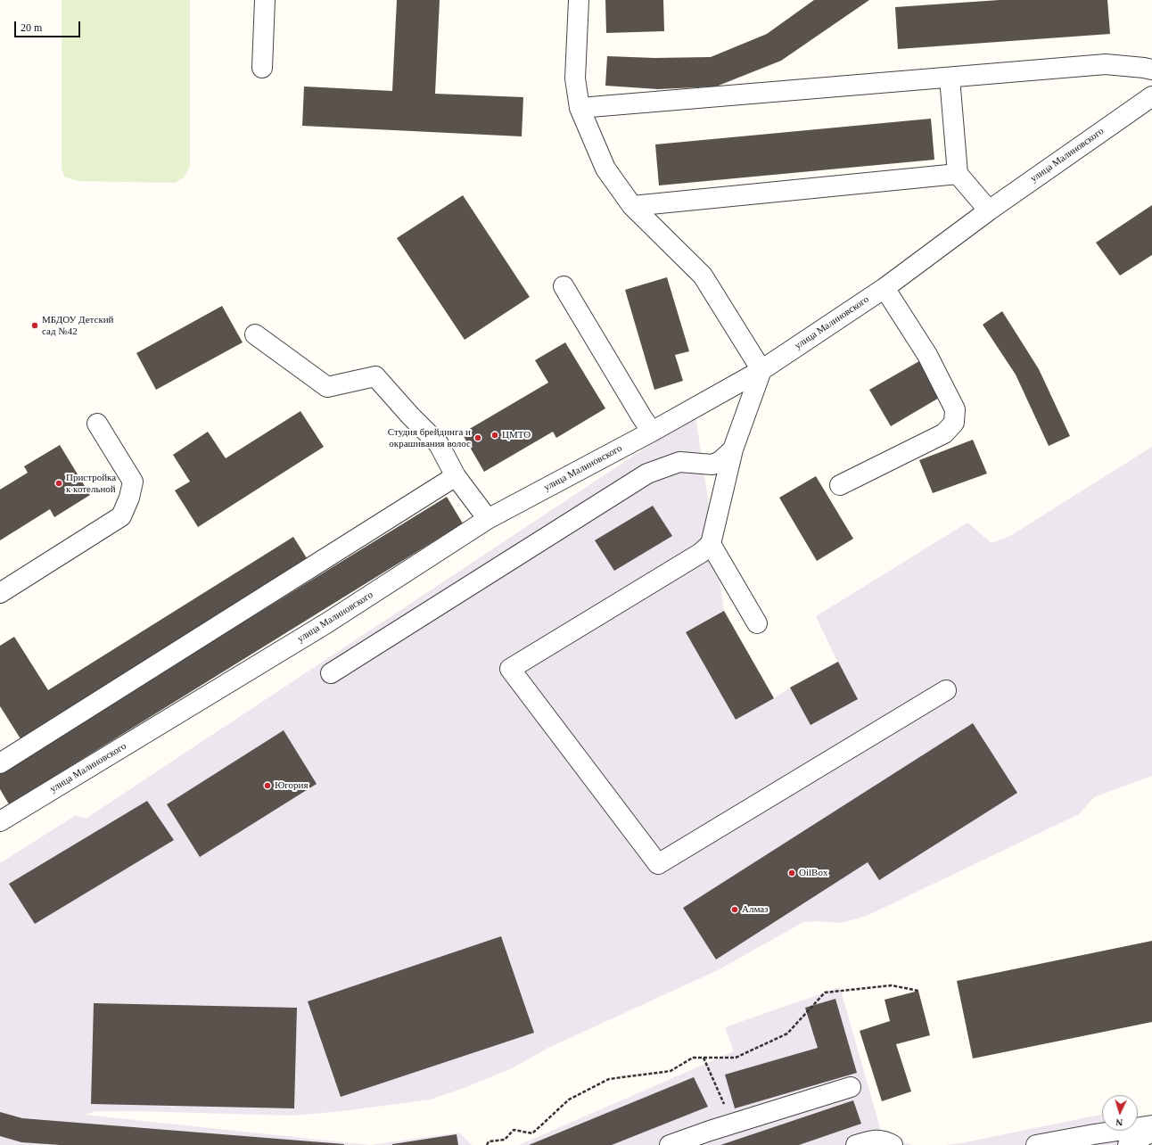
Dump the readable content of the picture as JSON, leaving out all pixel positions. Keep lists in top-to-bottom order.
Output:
{
  "streets": {
    "street": ["улица Малиновского"]
  },
  "places": [
    "МБДОУ Детский сад №42",
    "ЦМТО",
    "Студия брейдинга и окрашивания волос",
    "Пристройка к котельной",
    "Югория",
    "OilBox",
    "Алмаз"
  ],
  "scale_bar": "20 m",
  "north": "bottom"
}
